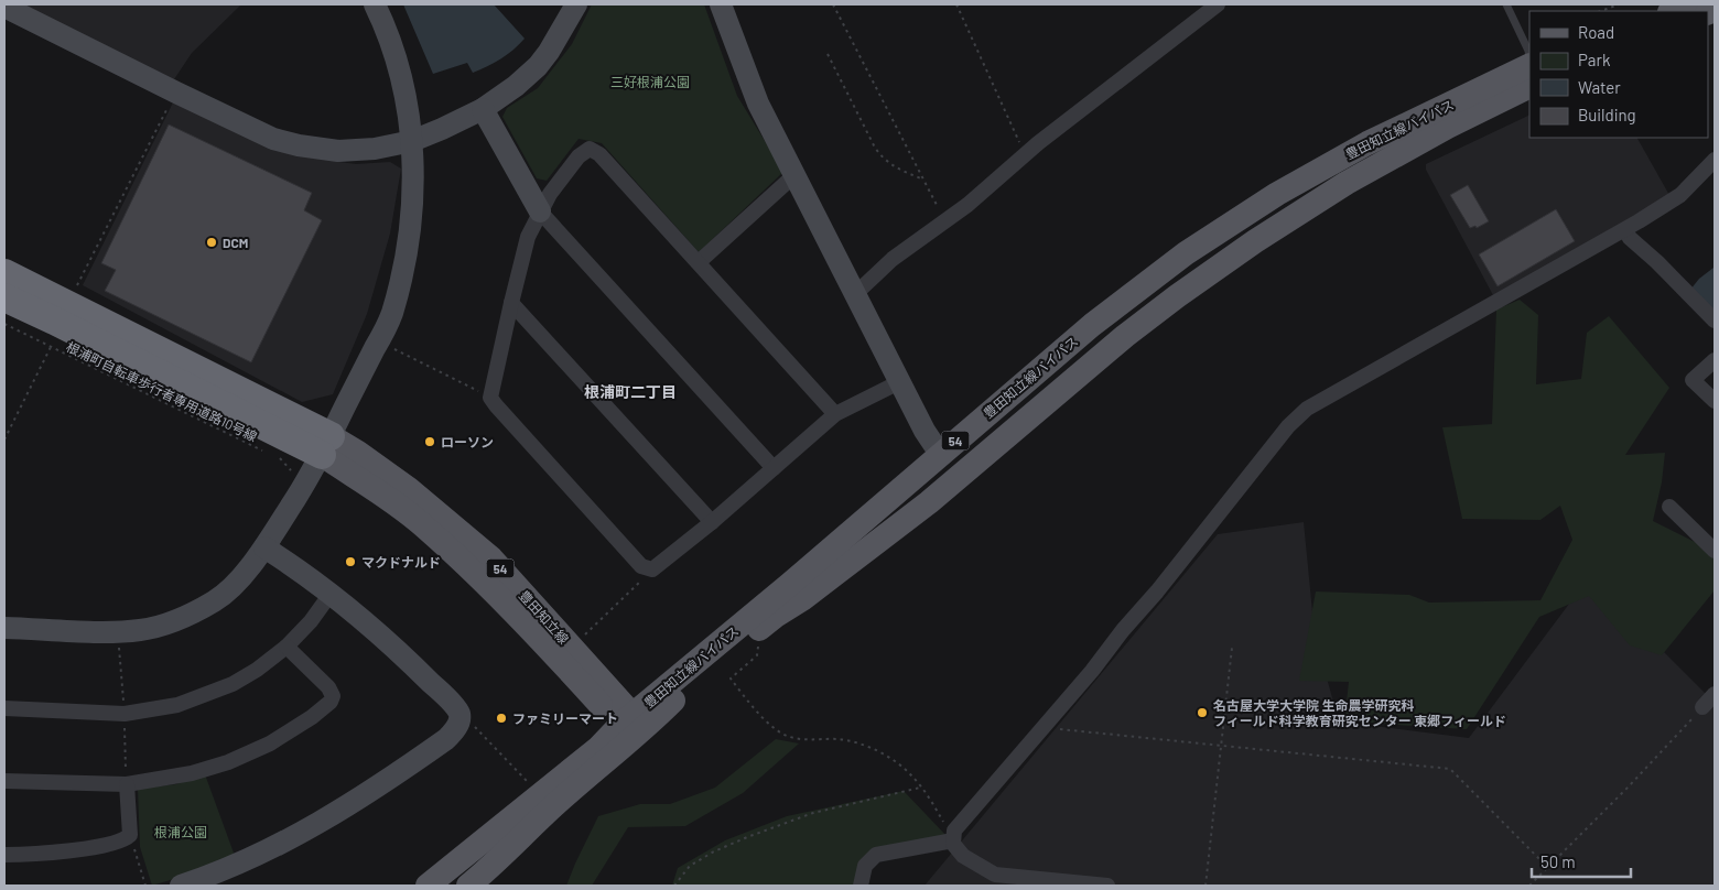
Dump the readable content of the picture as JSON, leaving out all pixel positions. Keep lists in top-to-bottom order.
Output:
{
  "streets": {
    "highway": ["54"],
    "main road": ["豊田知立線バイパス", "豊田知立線"],
    "path": ["根浦町自転車歩行者専用道路10号線"]
  },
  "crossings": [
    ["豊田知立線バイパス", "豊田知立線"],
    ["54", "豊田知立線"]
  ],
  "districts": ["根浦町二丁目"],
  "parks": ["三好根浦公園", "根浦公園"],
  "places": [
    "DCM",
    "ローソン",
    "マクドナルド",
    "名古屋大学大学院 生命農学研究科 フィールド科学教育研究センター 東郷フィールド",
    "ファミリーマート"
  ],
  "legend": [
    "Road",
    "Park",
    "Water",
    "Building"
  ],
  "scale_bar": "50 m"
}
